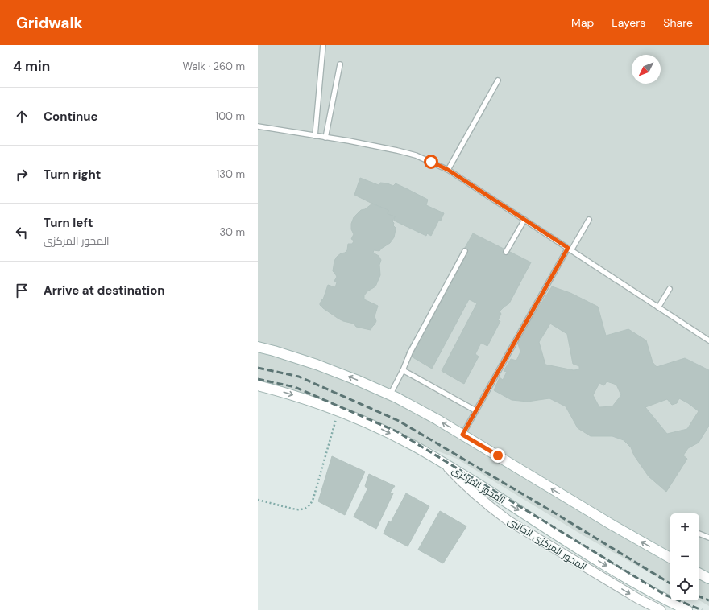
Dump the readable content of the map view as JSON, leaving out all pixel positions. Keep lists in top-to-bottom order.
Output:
{
  "streets": {
    "main road": ["المحور المركزى"],
    "street": ["المحور المركزى الجانبى"]
  },
  "crossings": [
    ["المحور المركزى", "المحور المركزى الجانبى"]
  ],
  "one_way": ["المحور المركزى الجانبى"],
  "north": "bottom left",
  "page": {
    "header": "Gridwalk",
    "nav": ["Map", "Layers", "Share"],
    "heading": ["4 min", "Walk · 260 m"],
    "list": [
      ["Continue", "100 m"],
      ["Turn right", "130 m"],
      ["Turn left", "المحور المركزى", "30 m"],
      "Arrive at destination"
    ],
    "map_buttons": ["+", "−"]
  }
}
